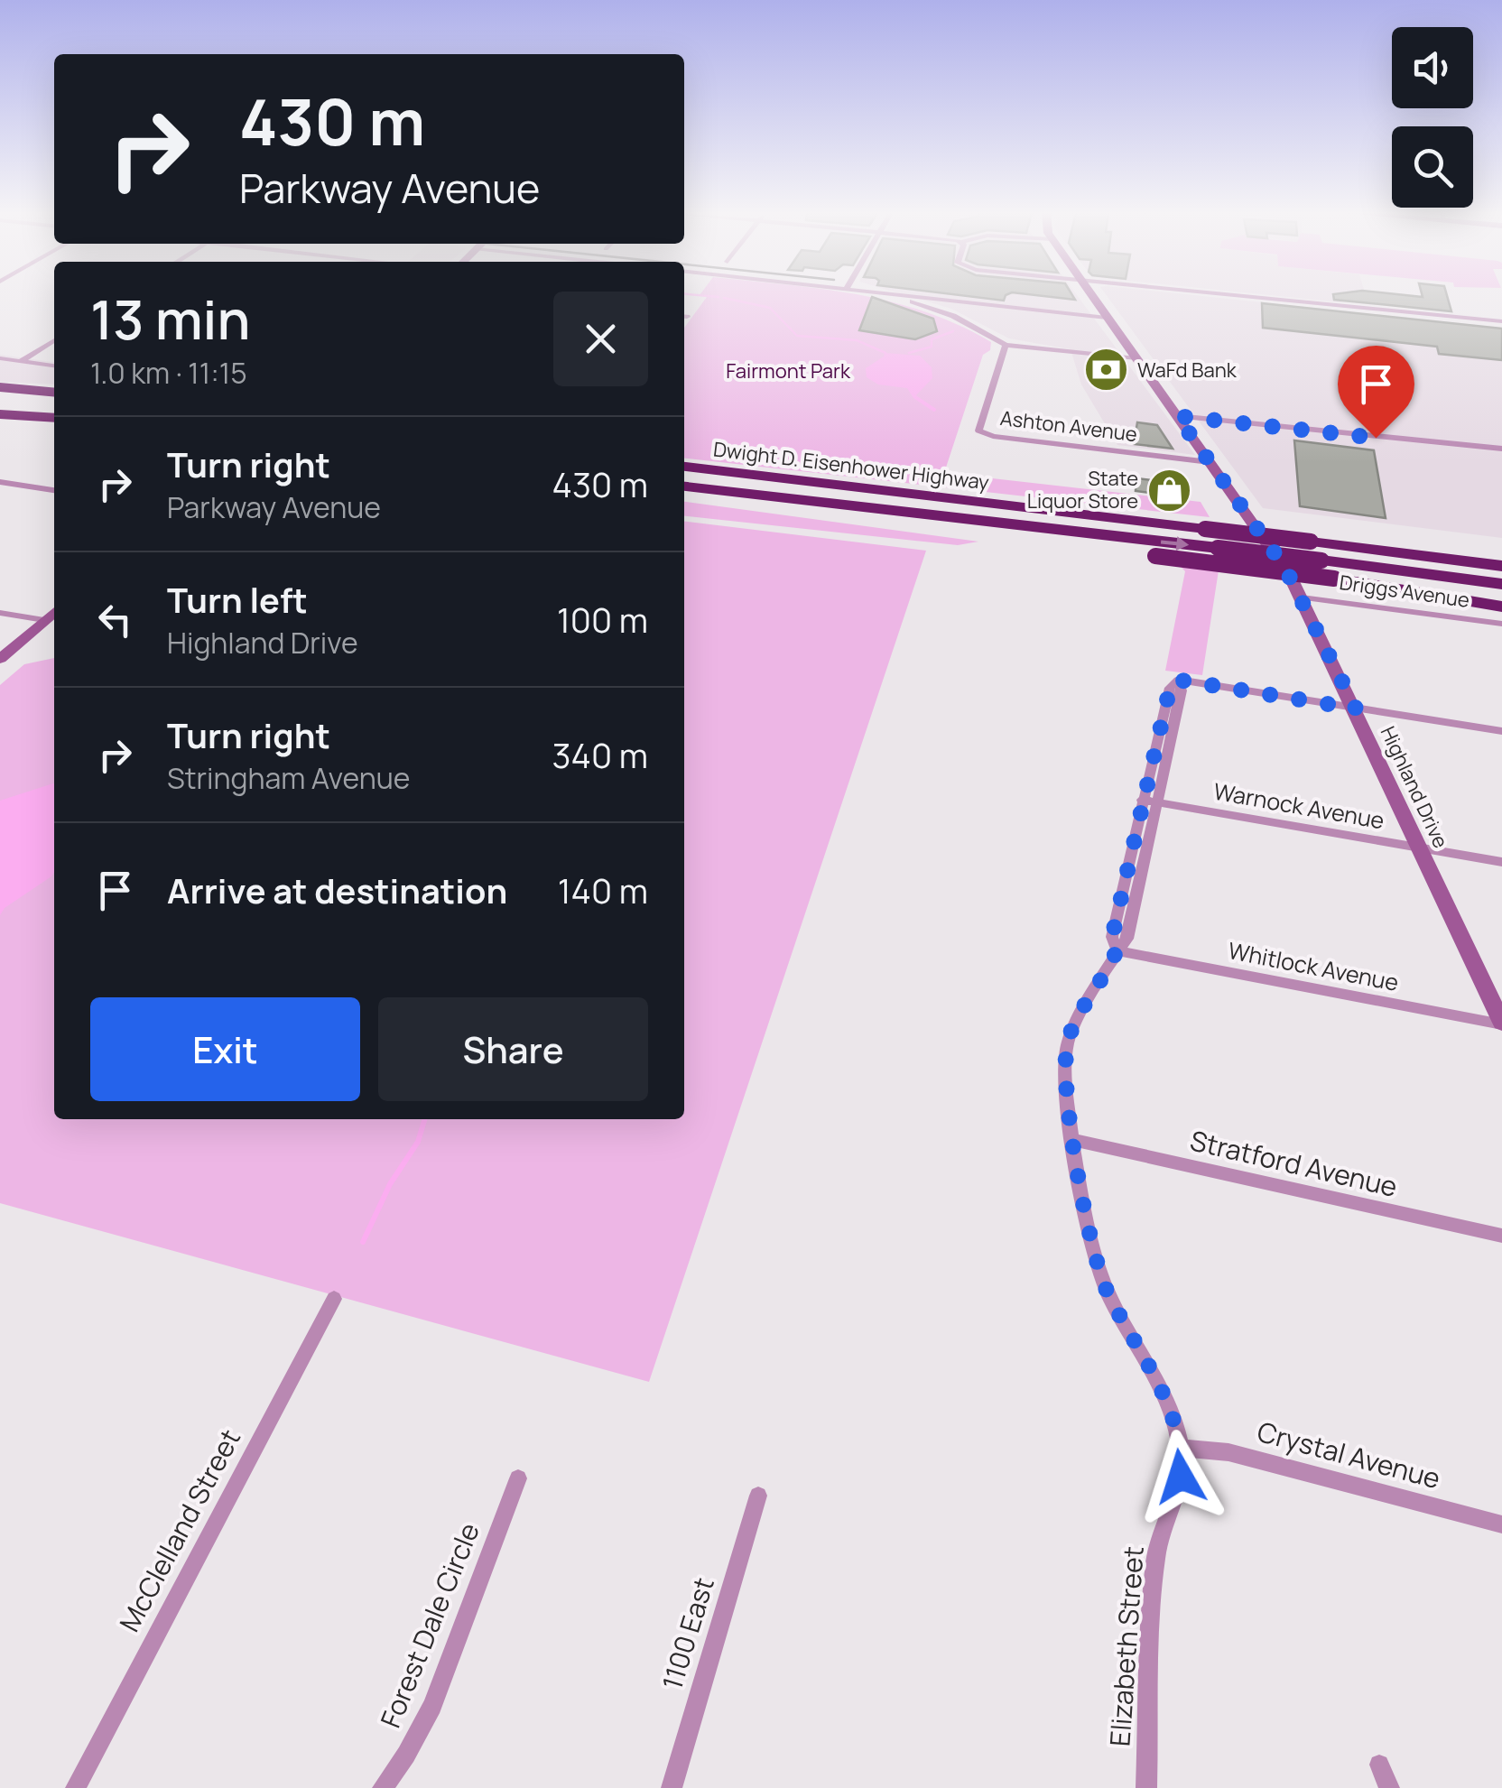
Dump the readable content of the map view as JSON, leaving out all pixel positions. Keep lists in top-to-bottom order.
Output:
{
  "streets": {
    "highway": ["Dwight D. Eisenhower Highway"],
    "street": [
      "Ashton Avenue",
      "Driggs Avenue",
      "Highland Drive",
      "Warnock Avenue",
      "Whitlock Avenue",
      "Stratford Avenue",
      "Crystal Avenue",
      "McClelland Street",
      "Forest Dale Circle",
      "1100 East",
      "Elizabeth Street"
    ]
  },
  "crossings": [
    ["Ashton Avenue", "Highland Drive"],
    ["Driggs Avenue", "Highland Drive"],
    ["Highland Drive", "Warnock Avenue"],
    ["Highland Drive", "Whitlock Avenue"],
    ["Warnock Avenue", "Elizabeth Street"],
    ["Whitlock Avenue", "Elizabeth Street"],
    ["Stratford Avenue", "Elizabeth Street"],
    ["Crystal Avenue", "Elizabeth Street"]
  ],
  "parks": ["Fairmont Park"],
  "places": {
    "bank": ["WaFd Bank"],
    "shop": ["State Liquor Store"]
  },
  "page": {
    "turn": ["430 m", "Parkway Avenue"],
    "heading": ["13 min", "1.0 km · 11:15"],
    "list": [
      {
        "name": "Turn right",
        "note": "Parkway Avenue",
        "value": "430 m"
      },
      {
        "name": "Turn left",
        "note": "Highland Drive",
        "value": "100 m"
      },
      {
        "name": "Turn right",
        "note": "Stringham Avenue",
        "value": "340 m"
      },
      {
        "name": "Arrive at destination",
        "value": "140 m"
      }
    ],
    "buttons": ["Exit", "Share"]
  }
}
